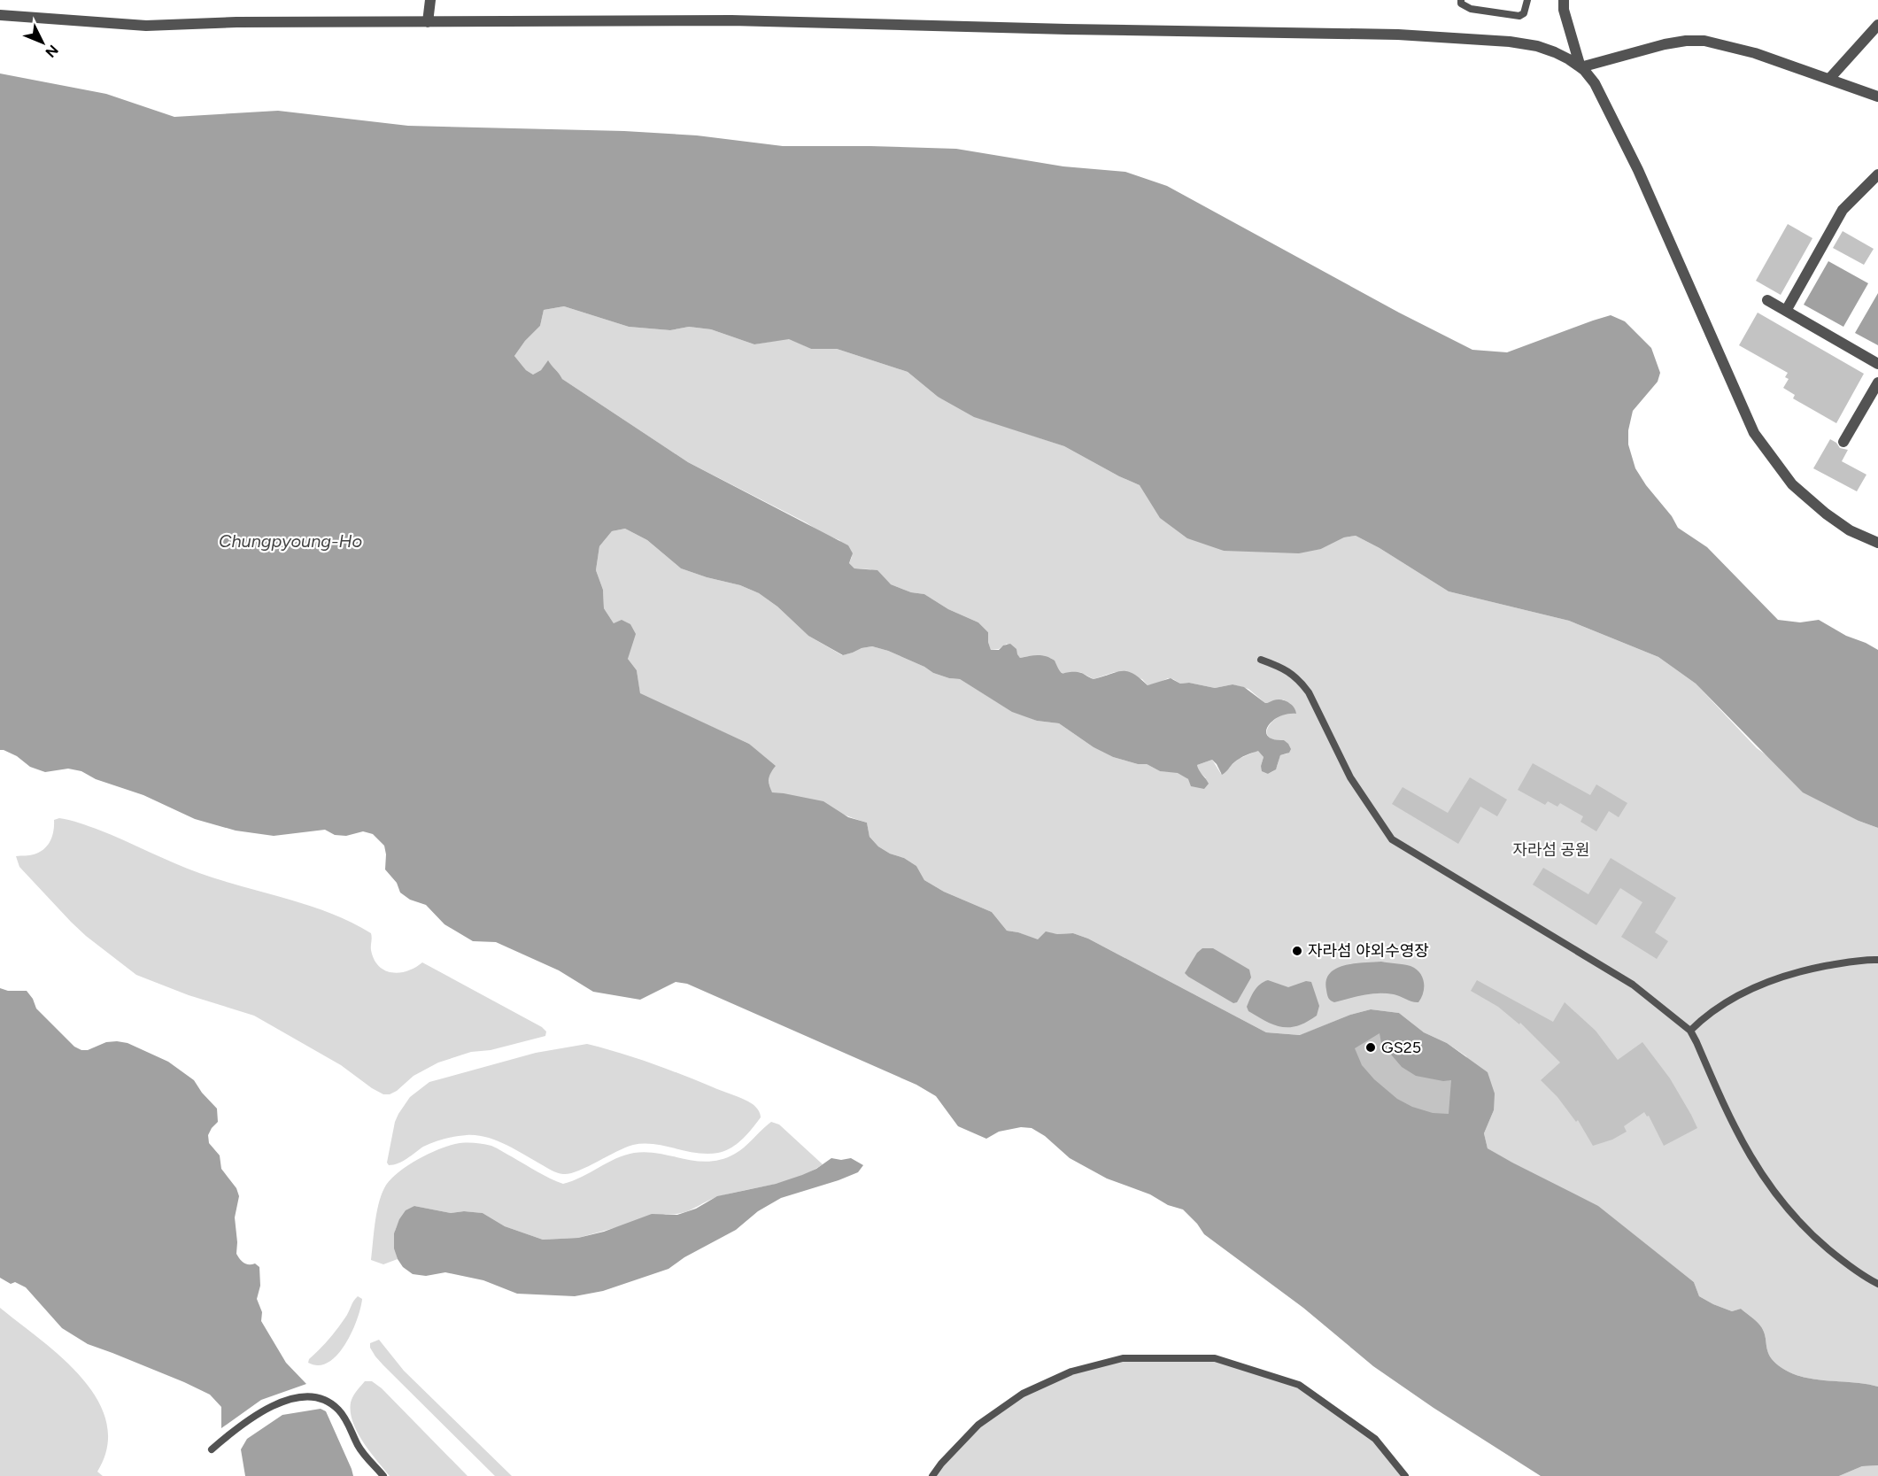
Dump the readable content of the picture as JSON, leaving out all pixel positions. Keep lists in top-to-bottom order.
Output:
{
  "water": ["Chungpyoung-Ho"],
  "parks": ["자라섬 공원"],
  "places": ["자라섬 야외수영장", "GS25"],
  "north": "bottom right"
}
